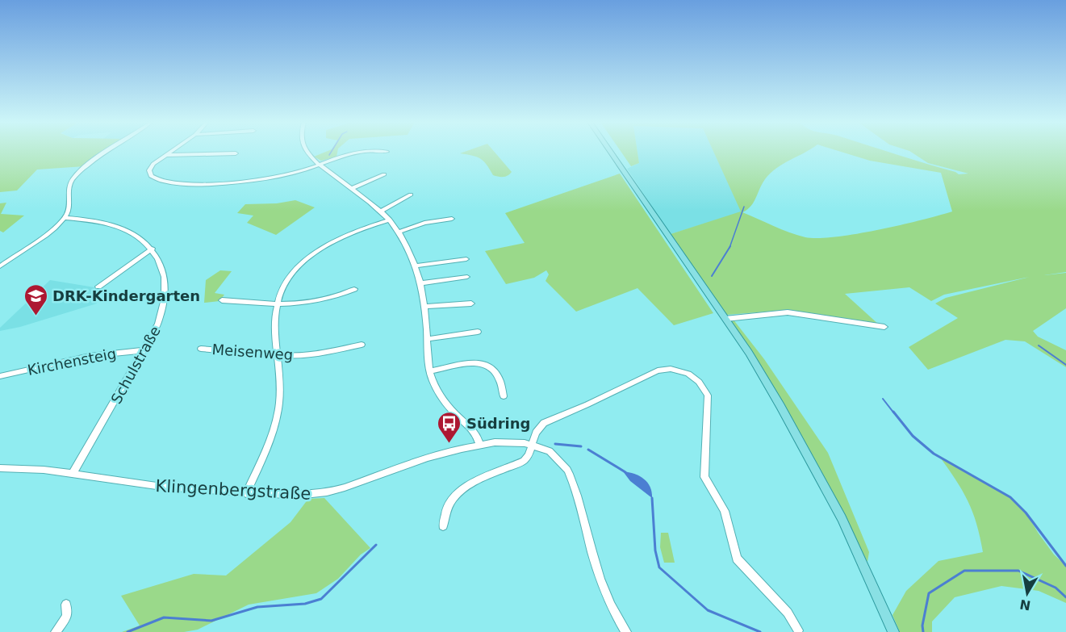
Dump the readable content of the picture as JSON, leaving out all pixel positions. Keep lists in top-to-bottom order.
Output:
{
  "streets": {
    "street": [
      "Meisenweg",
      "Kirchensteig",
      "Schulstraße",
      "Klingenbergstraße"
    ]
  },
  "crossings": [
    ["Kirchensteig", "Schulstraße"],
    ["Schulstraße", "Klingenbergstraße"]
  ],
  "places": {
    "school or university": ["DRK-Kindergarten"],
    "bus stop": ["Südring"]
  },
  "north": "bottom"
}
